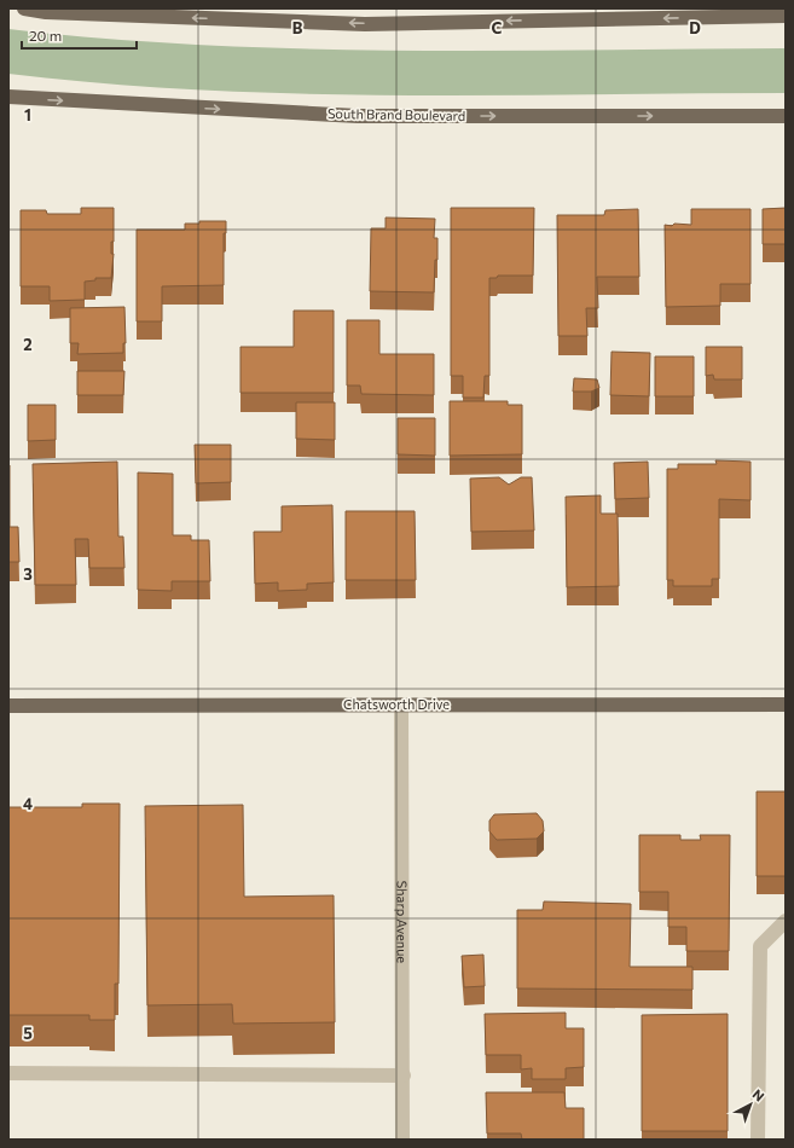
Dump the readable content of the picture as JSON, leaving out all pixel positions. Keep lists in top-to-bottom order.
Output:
{
  "streets": {
    "main road": ["South Brand Boulevard", "Chatsworth Drive"],
    "street": ["Sharp Avenue"]
  },
  "crossings": [
    ["Chatsworth Drive", "Sharp Avenue"]
  ],
  "scale_bar": "20 m",
  "north": "top right",
  "grid": {
    "columns": ["B", "C", "D"],
    "rows": [
      "1",
      "2",
      "3",
      "4",
      "5"
    ]
  }
}
